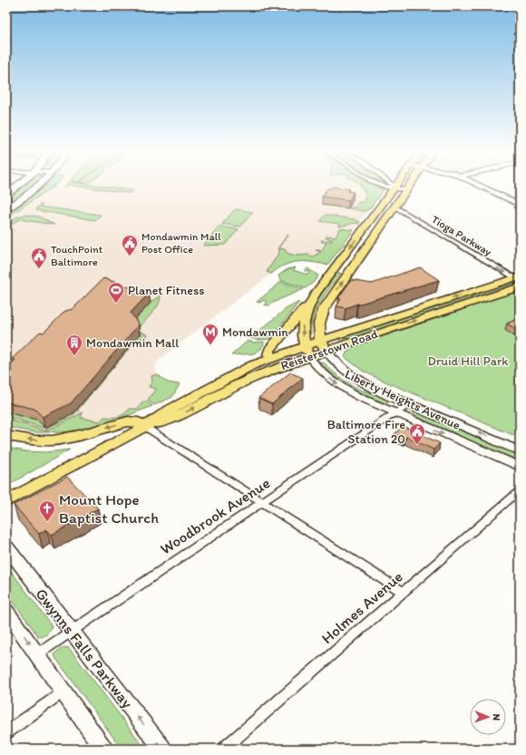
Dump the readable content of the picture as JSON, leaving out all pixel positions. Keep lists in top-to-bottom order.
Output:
{
  "streets": {
    "main road": ["Reisterstown Road", "Liberty Heights Avenue", "Gwynns Falls Parkway"],
    "street": ["Tioga Parkway", "Woodbrook Avenue", "Holmes Avenue"]
  },
  "crossings": [
    ["Tioga Parkway", "Reisterstown Road"],
    ["Tioga Parkway", "Liberty Heights Avenue"],
    ["Reisterstown Road", "Liberty Heights Avenue"],
    ["Liberty Heights Avenue", "Woodbrook Avenue"],
    ["Woodbrook Avenue", "Gwynns Falls Parkway"]
  ],
  "parks": ["Druid Hill Park"],
  "places": {
    "public building": ["Mondawmin Mall Post Office", "TouchPoint Baltimore", "Baltimore Fire Station 20"],
    "sports": ["Planet Fitness"],
    "metro station": ["Mondawmin"],
    "building": ["Mondawmin Mall"],
    "church": ["Mount Hope Baptist Church"]
  },
  "north": "right"
}
